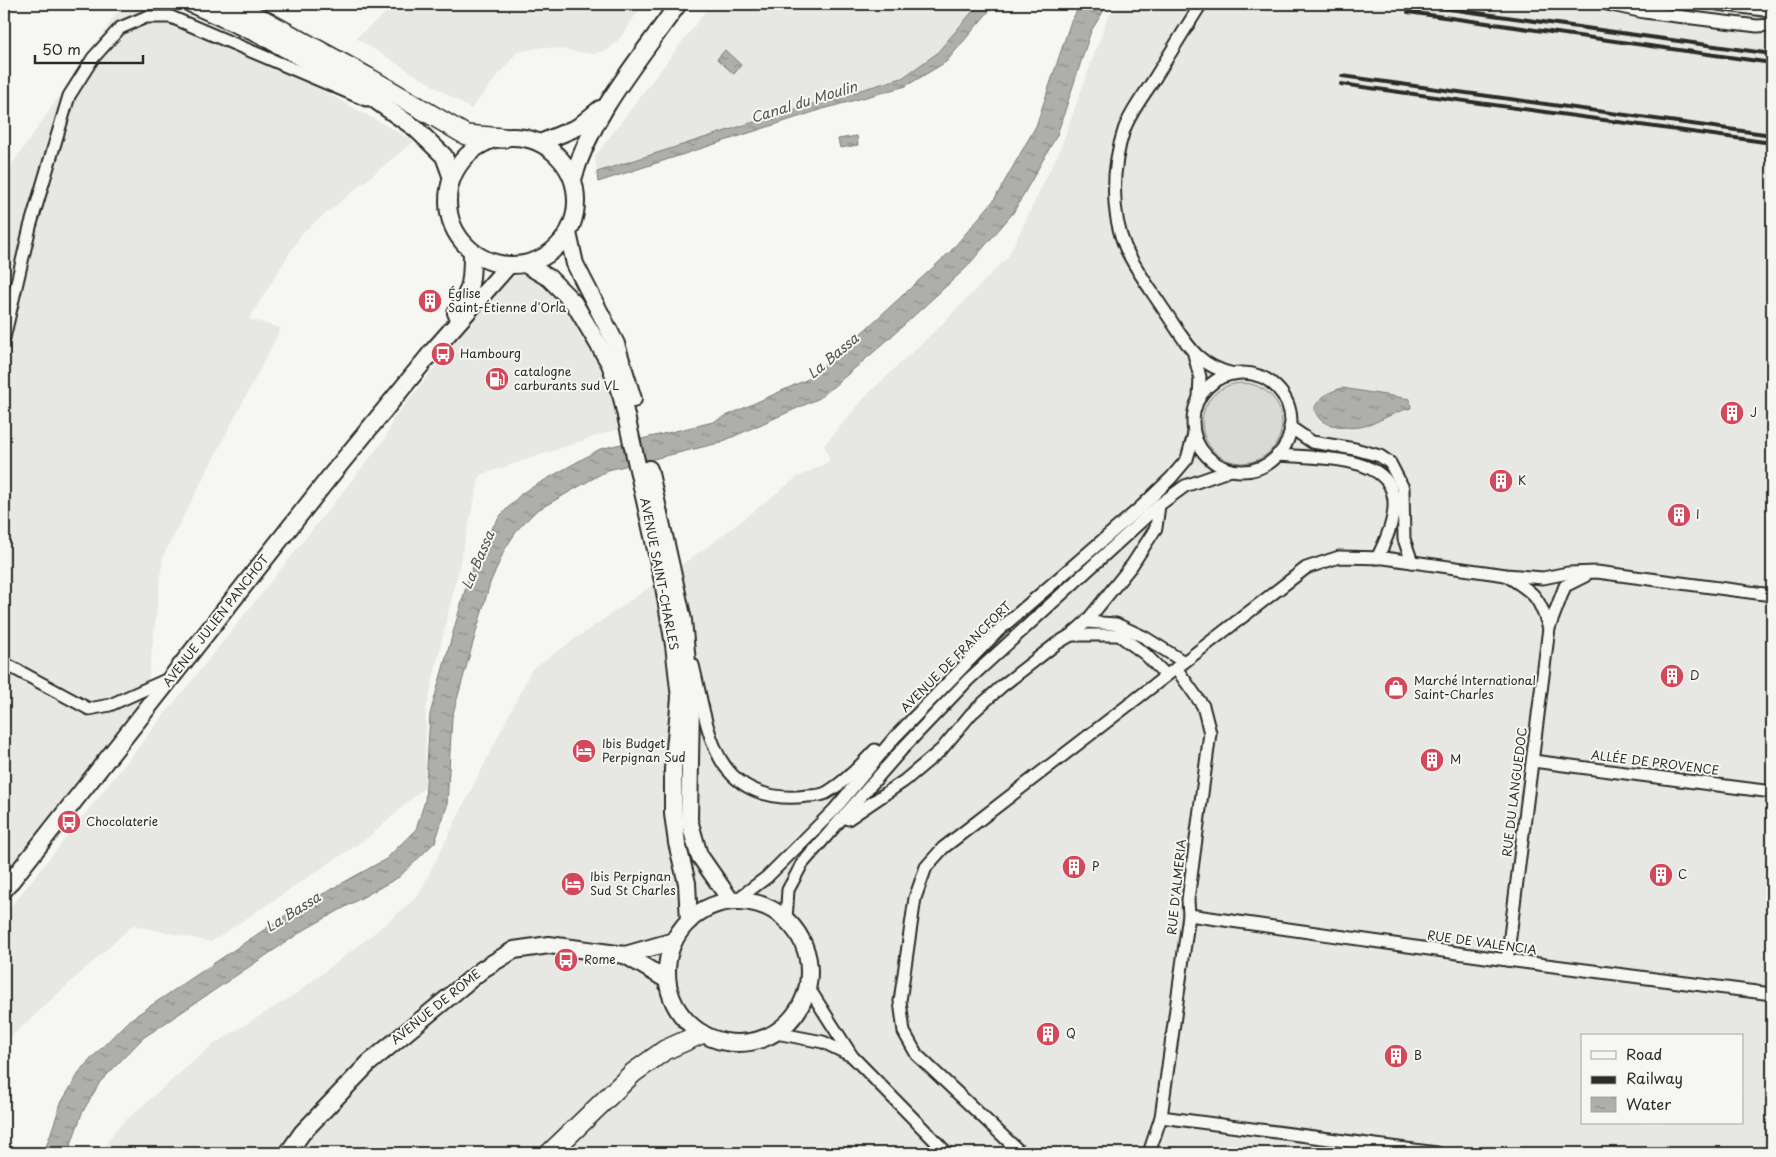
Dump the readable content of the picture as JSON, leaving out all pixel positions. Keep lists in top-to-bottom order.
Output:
{
  "streets": {
    "street": [
      "AVENUE SAINT-CHARLES",
      "AVENUE JULIEN PANCHOT",
      "AVENUE DE FRANCFORT",
      "ALLÉE DE PROVENCE",
      "RUE DU LANGUEDOC",
      "RUE D'ALMERIA",
      "RUE DE VALENCIA",
      "AVENUE DE ROME"
    ]
  },
  "crossings": [
    ["AVENUE SAINT-CHARLES", "AVENUE JULIEN PANCHOT"],
    ["AVENUE SAINT-CHARLES", "AVENUE DE FRANCFORT"],
    ["AVENUE SAINT-CHARLES", "AVENUE DE ROME"],
    ["AVENUE DE FRANCFORT", "AVENUE DE ROME"],
    ["ALLÉE DE PROVENCE", "RUE DU LANGUEDOC"],
    ["RUE DU LANGUEDOC", "RUE DE VALENCIA"],
    ["RUE D'ALMERIA", "RUE DE VALENCIA"]
  ],
  "water": ["Canal du Moulin", "La Bassa"],
  "places": {
    "building": [
      "Église Saint-Étienne d'Orla",
      "J",
      "K",
      "I",
      "D",
      "M",
      "P",
      "C",
      "Q",
      "B"
    ],
    "bus stop": ["Hambourg", "Chocolaterie", "Rome"],
    "fuel station": ["catalogne carburants sud VL"],
    "shop": ["Marché International Saint-Charles"],
    "hotel": ["Ibis Budget Perpignan Sud", "Ibis Perpignan Sud St Charles"]
  },
  "legend": ["Road", "Railway", "Water"],
  "scale_bar": "50 m"
}
